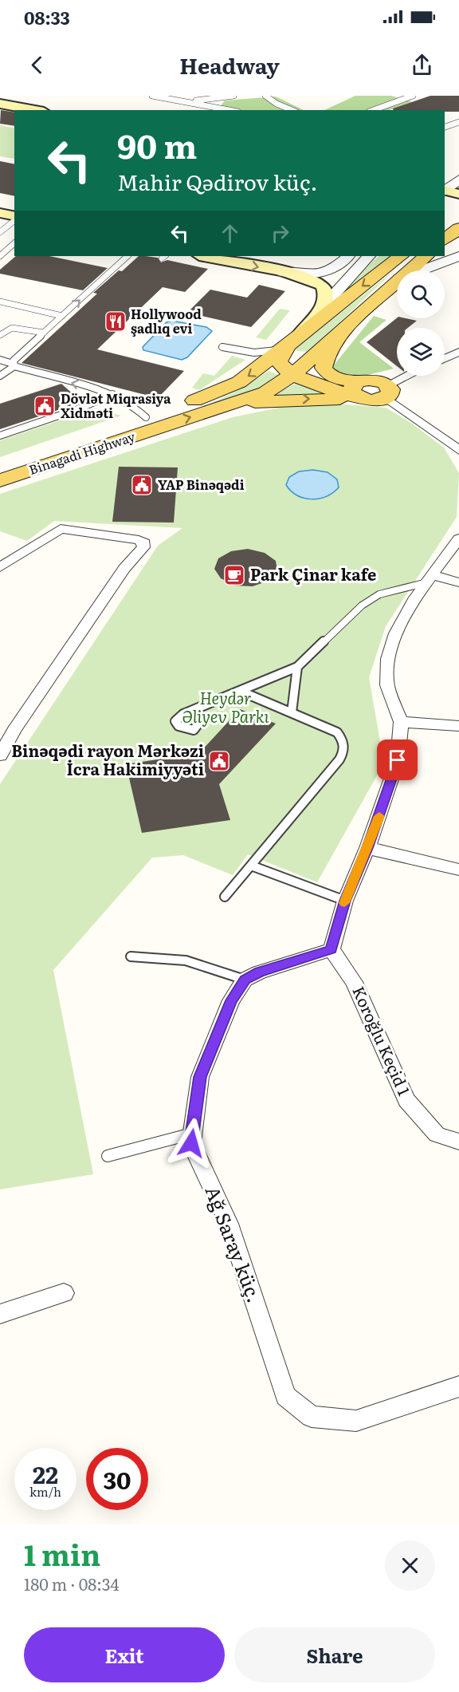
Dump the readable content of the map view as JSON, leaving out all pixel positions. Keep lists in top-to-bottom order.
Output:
{
  "streets": {
    "main road": ["Binagadi Highway"],
    "street": ["Koroğlu Keçid 1", "Ağ Saray küç."]
  },
  "parks": ["Heydər Əliyev Parkı"],
  "places": {
    "restaurant": ["Hollywood şadlıq evi"],
    "public building": ["Dövlət Miqrasiya Xidməti", "YAP Binəqədi", "Binəqədi rayon Mərkəzi İcra Hakimiyyəti"],
    "cafe": ["Park Çinar kafe"]
  },
  "page": {
    "status": "08:33",
    "header": "Headway",
    "turn": ["90 m", "Mahir Qədirov küç."],
    "speed": "22 km/h",
    "limit": "30",
    "heading": ["1 min", "180 m · 08:34"],
    "buttons": ["Exit", "Share"]
  }
}
